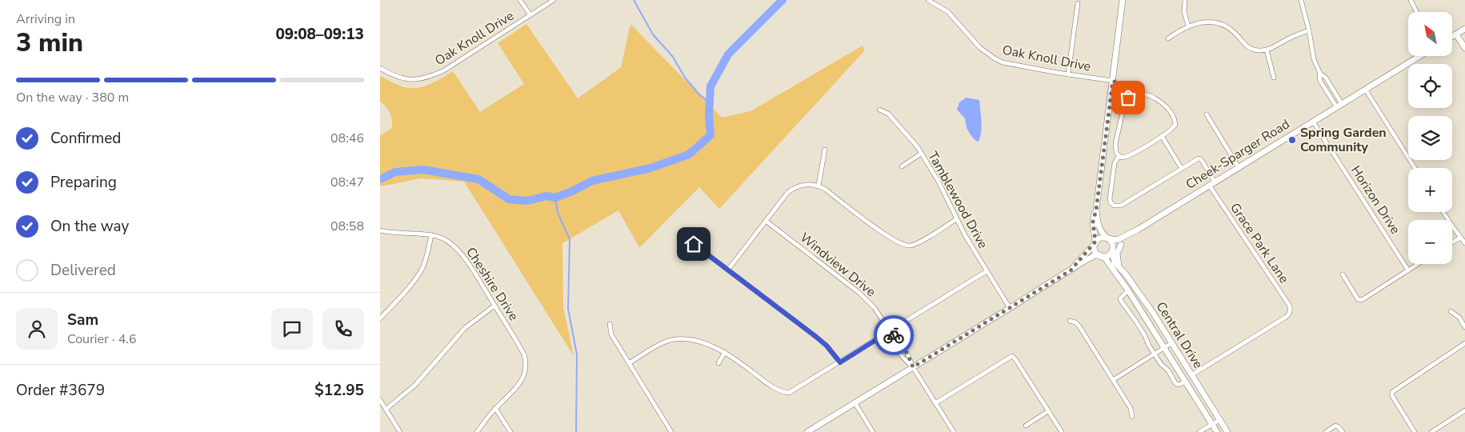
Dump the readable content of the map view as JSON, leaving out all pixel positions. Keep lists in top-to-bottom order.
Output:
{
  "streets": {
    "main road": ["Cheek-Sparger Road", "Central Drive"],
    "street": [
      "Oak Knoll Drive",
      "Tamblewood Drive",
      "Horizon Drive",
      "Grace Park Lane",
      "Windview Drive",
      "Cheshire Drive"
    ]
  },
  "crossings": [
    ["Cheek-Sparger Road", "Horizon Drive"],
    ["Cheek-Sparger Road", "Grace Park Lane"],
    ["Cheek-Sparger Road", "Central Drive"],
    ["Grace Park Lane", "Central Drive"]
  ],
  "places": ["Spring Garden Community"],
  "north": "top left",
  "page": {
    "heading": ["3 min", "Arriving in", "09:08–09:13"],
    "panel": [
      "Sam",
      "Courier · 4.6",
      "Order #3679",
      "$12.95"
    ],
    "map_buttons": ["+", "−"],
    "bar": "On the way · 380 m",
    "list": [
      ["Confirmed", "08:46"],
      ["Preparing", "08:47"],
      ["On the way", "08:58"],
      "Delivered"
    ]
  }
}
